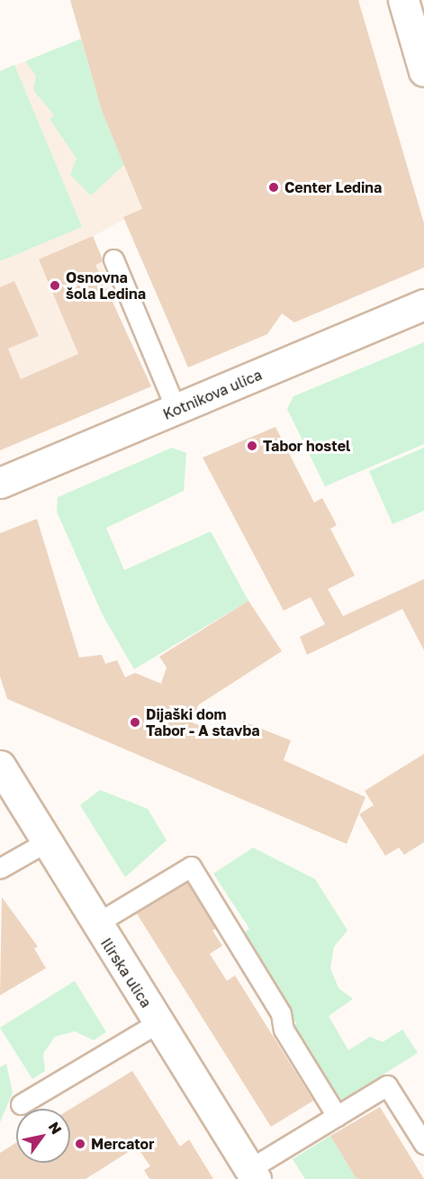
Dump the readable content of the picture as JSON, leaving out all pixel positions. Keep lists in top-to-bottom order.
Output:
{
  "streets": {
    "street": ["Kotnikova ulica", "Ilirska ulica"]
  },
  "places": [
    "Center Ledina",
    "Osnovna šola Ledina",
    "Tabor hostel",
    "Dijaški dom Tabor - A stavba",
    "Mercator"
  ],
  "north": "top right"
}
